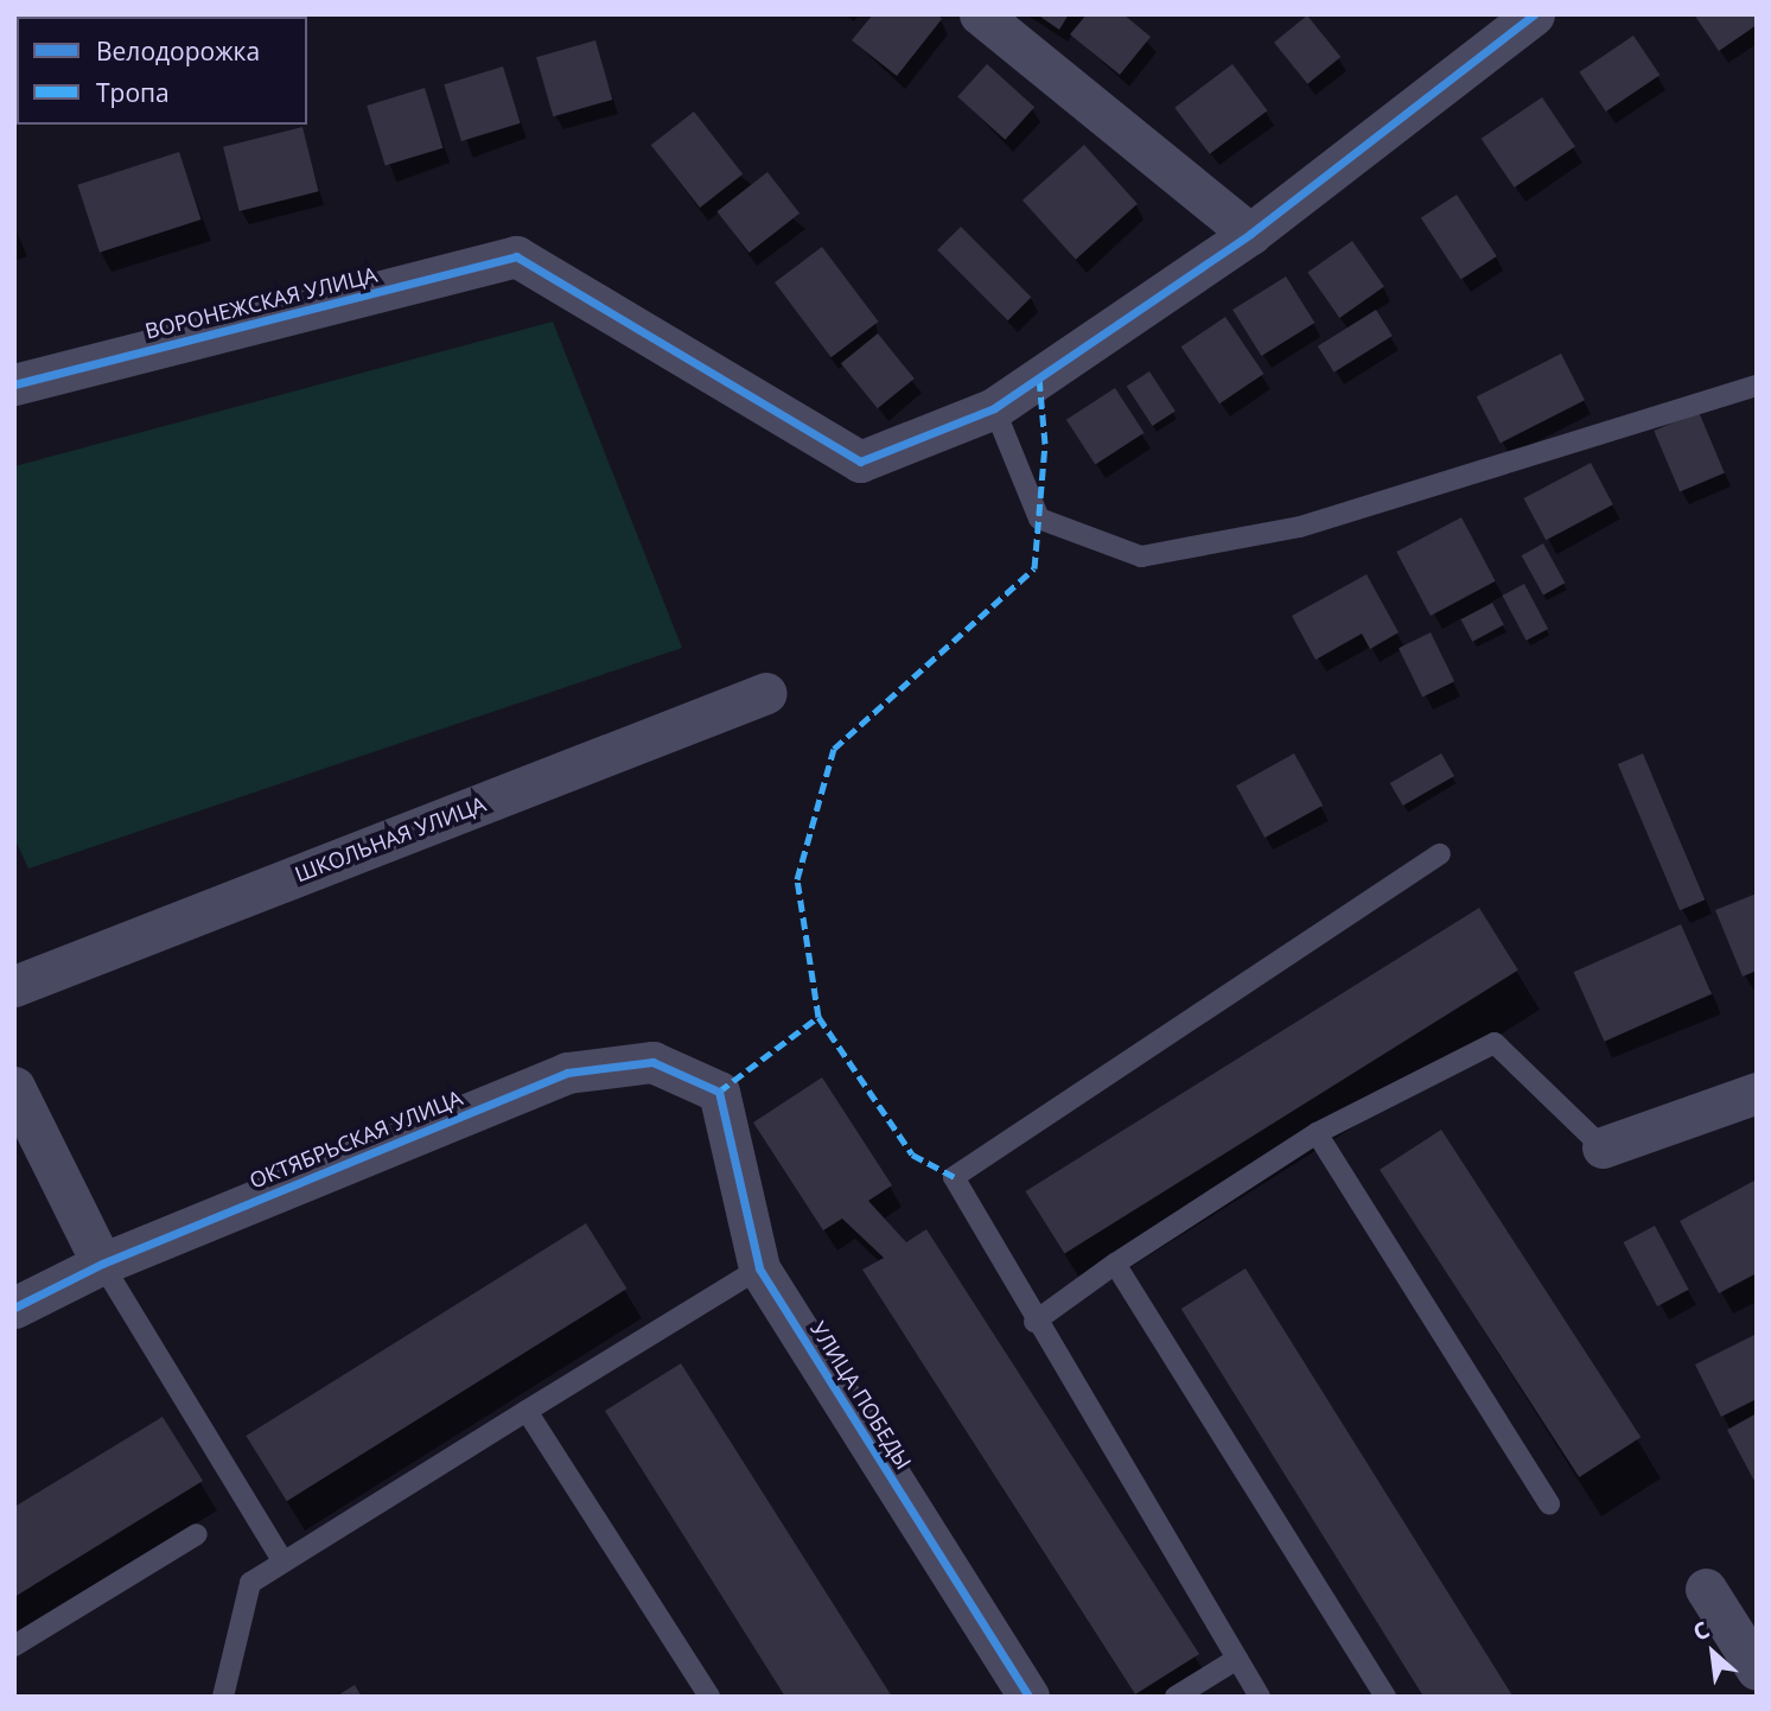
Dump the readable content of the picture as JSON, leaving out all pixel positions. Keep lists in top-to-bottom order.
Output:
{
  "streets": {
    "street": [
      "ВОРОНЕЖСКАЯ УЛИЦА",
      "ШКОЛЬНАЯ УЛИЦА",
      "ОКТЯБРЬСКАЯ УЛИЦА",
      "УЛИЦА ПОБЕДЫ"
    ]
  },
  "crossings": [
    ["ОКТЯБРЬСКАЯ УЛИЦА", "УЛИЦА ПОБЕДЫ"]
  ],
  "legend": ["Велодорожка", "Тропа"],
  "north": "top left"
}
